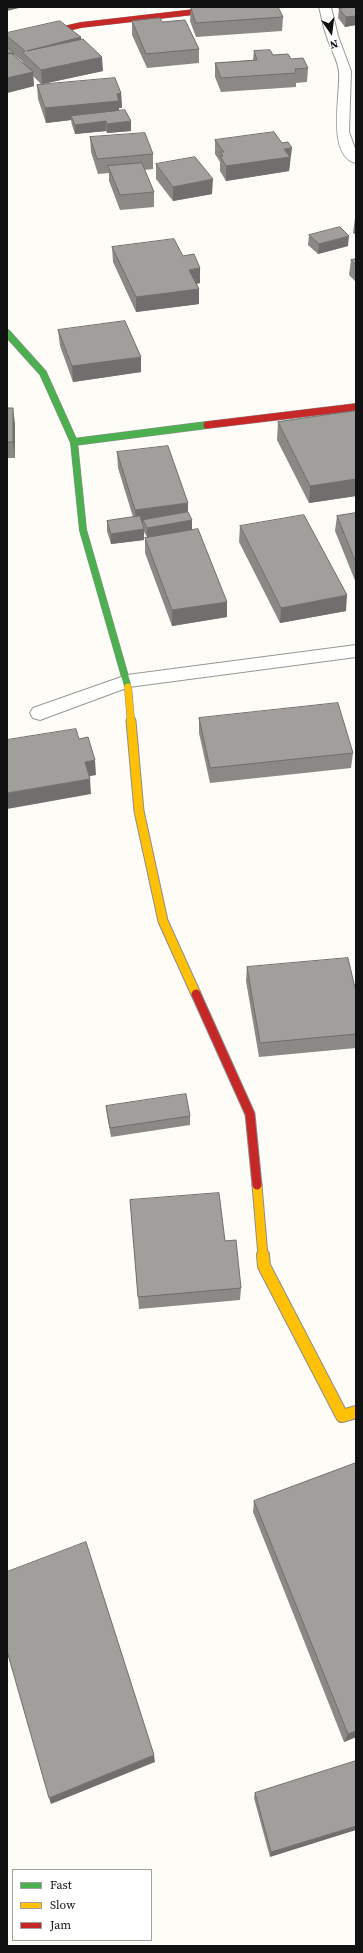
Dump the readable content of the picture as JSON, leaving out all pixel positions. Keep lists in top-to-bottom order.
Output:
{
  "legend": ["Fast", "Slow", "Jam"],
  "north": "bottom"
}
